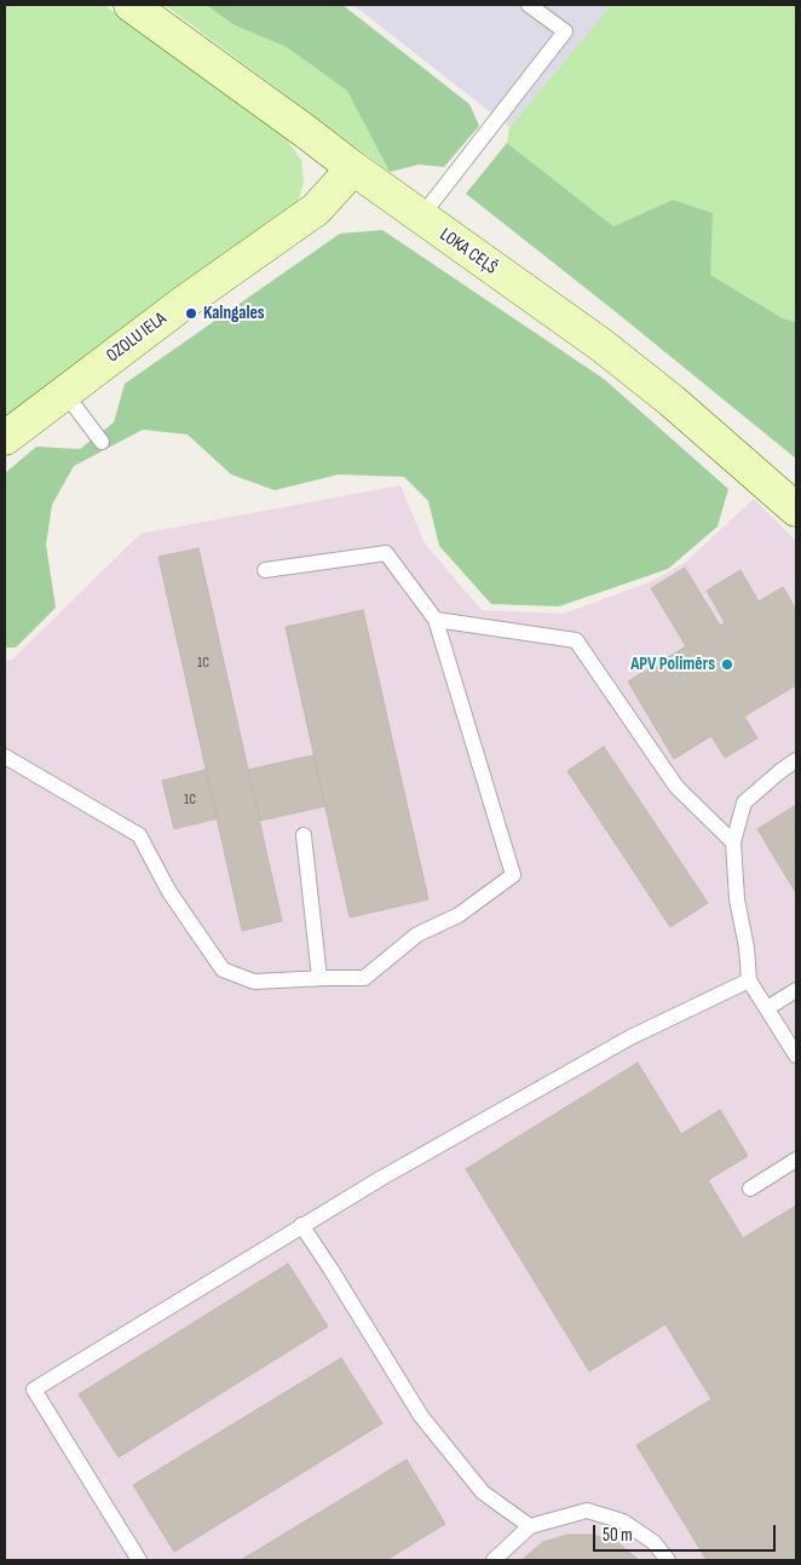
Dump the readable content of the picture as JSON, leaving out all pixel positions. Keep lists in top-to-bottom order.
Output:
{
  "streets": {
    "main road": ["LOKA CEĻŠ", "OZOLU IELA"]
  },
  "crossings": [
    ["LOKA CEĻŠ", "OZOLU IELA"]
  ],
  "places": ["Kalngales", "APV Polimērs"],
  "house_numbers": ["1C", "1C"],
  "scale_bar": "50 m"
}
